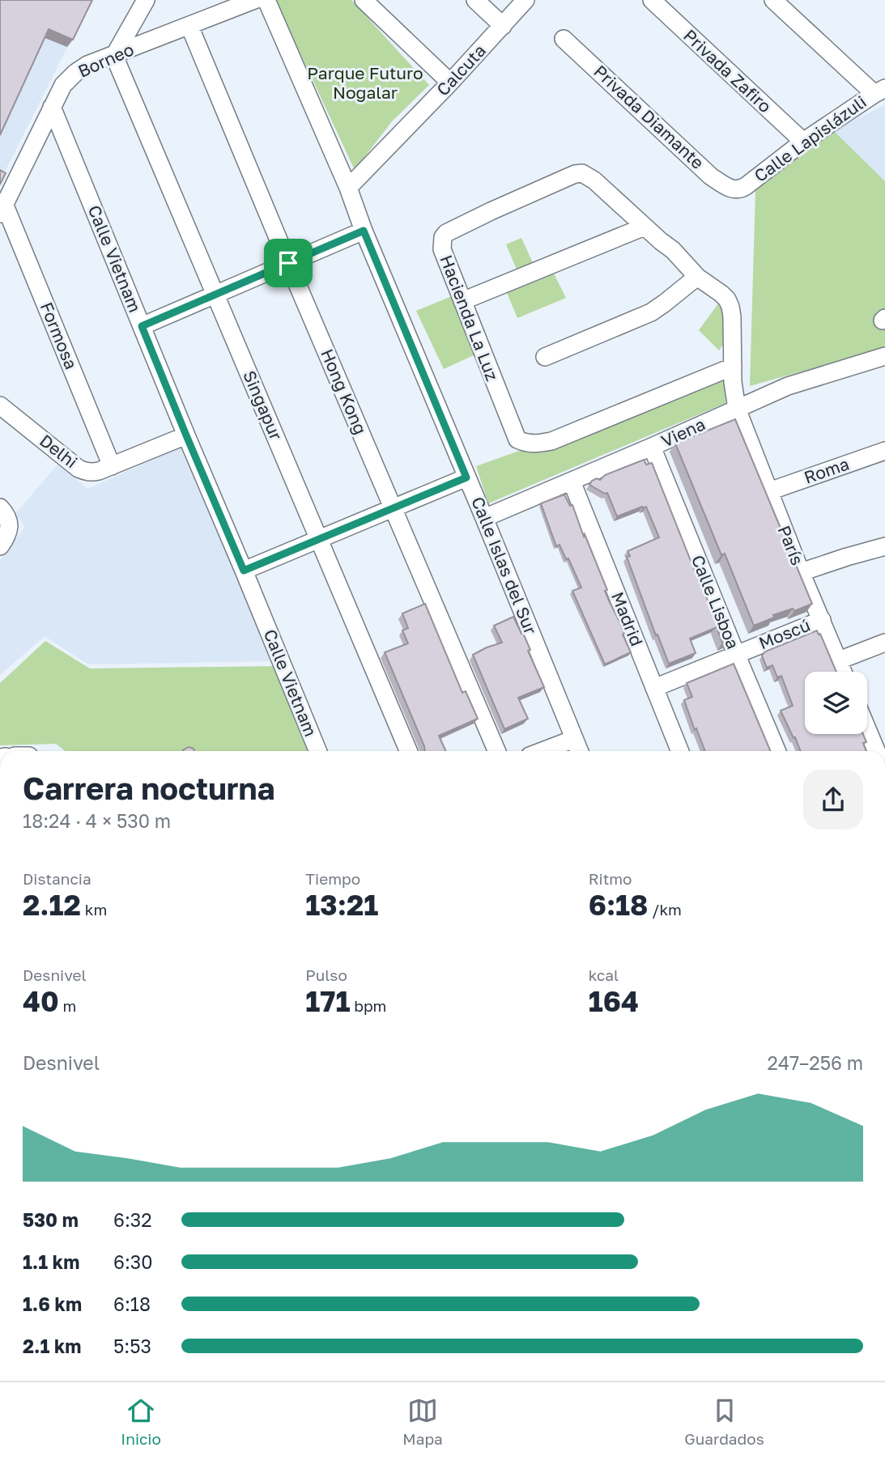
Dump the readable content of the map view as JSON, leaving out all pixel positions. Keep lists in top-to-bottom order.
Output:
{
  "streets": {
    "street": [
      "Borneo",
      "Calcuta",
      "Privada Zafiro",
      "Privada Diamante",
      "Calle Lapislázuli",
      "Calle Vietnam",
      "Hacienda La Luz",
      "Formosa",
      "Hong Kong",
      "Singapur",
      "Viena",
      "Delhi",
      "Roma",
      "París",
      "Calle Islas del Sur",
      "Calle Lisboa",
      "Madrid",
      "Moscú"
    ]
  },
  "crossings": [
    ["Borneo", "Calle Vietnam"],
    ["Borneo", "Formosa"],
    ["Borneo", "Hong Kong"],
    ["Borneo", "Singapur"],
    ["Calcuta", "Calle Islas del Sur"],
    ["Privada Zafiro", "Calle Lapislázuli"],
    ["Privada Diamante", "Calle Lapislázuli"],
    ["Calle Vietnam", "Delhi"],
    ["Hacienda La Luz", "Viena"],
    ["Hacienda La Luz", "París"],
    ["Formosa", "Delhi"],
    ["Viena", "París"],
    ["Viena", "Calle Islas del Sur"],
    ["Viena", "Calle Lisboa"],
    ["Viena", "Madrid"],
    ["Roma", "París"],
    ["París", "Moscú"],
    ["Calle Lisboa", "Moscú"],
    ["Madrid", "Moscú"]
  ],
  "parks": ["Parque Futuro Nogalar"],
  "page": {
    "heading": ["Carrera nocturna", "18:24 · 4 × 530 m"],
    "stats": [
      ["Distancia", "2.12 km"],
      ["Tiempo", "13:21"],
      ["Ritmo", "6:18 /km"],
      ["Desnivel", "40 m"],
      ["Pulso", "171 bpm"],
      ["kcal", "164"]
    ],
    "chart": ["Desnivel", "247–256 m"],
    "list": [
      {
        "name": "530 m",
        "note": "6:32"
      },
      {
        "name": "1.1 km",
        "note": "6:30"
      },
      {
        "name": "1.6 km",
        "note": "6:18"
      },
      {
        "name": "2.1 km",
        "note": "5:53"
      }
    ],
    "tabs": ["Inicio", "Mapa", "Guardados"]
  }
}
